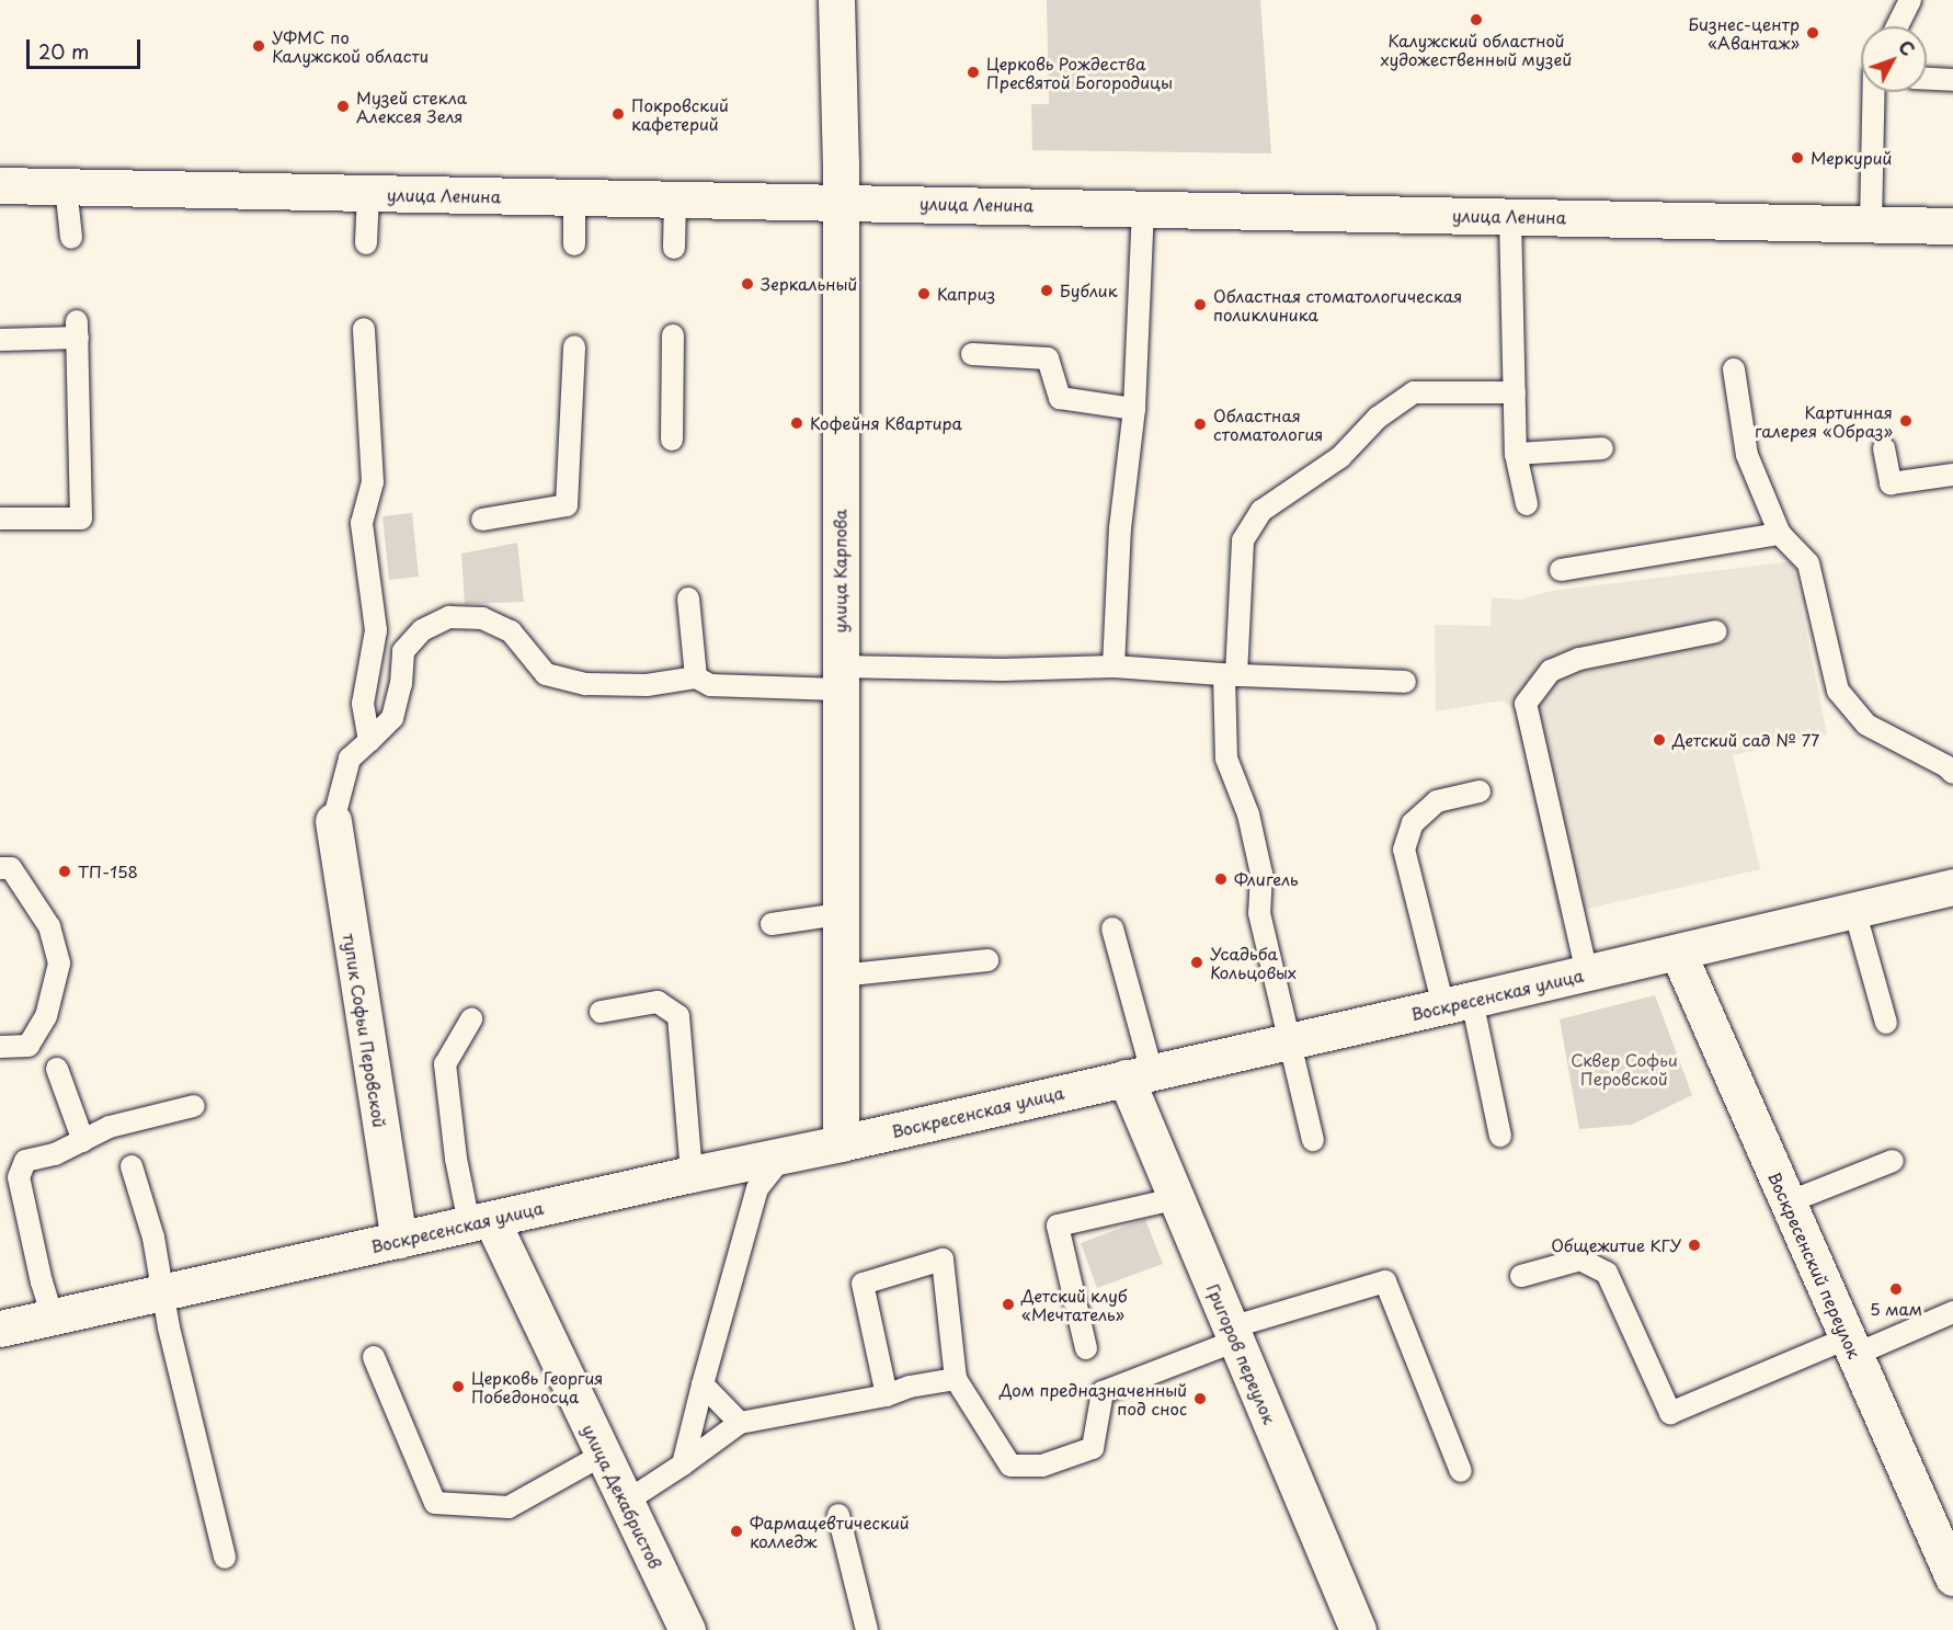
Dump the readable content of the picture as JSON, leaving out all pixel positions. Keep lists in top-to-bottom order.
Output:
{
  "streets": {
    "street": [
      "улица Ленина",
      "улица Карпова",
      "Воскресенская улица",
      "тупик Софьи Перовской",
      "Воскресенский переулок",
      "Григоров переулок",
      "улица Декабристов"
    ]
  },
  "crossings": [
    ["улица Ленина", "улица Карпова"],
    ["улица Карпова", "Воскресенская улица"],
    ["Воскресенская улица", "тупик Софьи Перовской"],
    ["Воскресенская улица", "Воскресенский переулок"],
    ["Воскресенская улица", "Григоров переулок"],
    ["Воскресенская улица", "улица Декабристов"]
  ],
  "parks": ["Сквер Софьи Перовской"],
  "places": [
    "Калужский областной художественный музей",
    "Бизнес-центр «Авантаж»",
    "УФМС по Калужской области",
    "Церковь Рождества Пресвятой Богородицы",
    "Музей стекла Алексея Зеля",
    "Покровский кафетерий",
    "Меркурий",
    "Зеркальный",
    "Бублик",
    "Каприз",
    "Областная стоматологическая поликлиника",
    "Картинная галерея «Образ»",
    "Кофейня Квартира",
    "Областная стоматология",
    "Детский сад № 77",
    "ТП-158",
    "Флигель",
    "Усадьба Кольцовых",
    "Общежитие КГУ",
    "5 мам",
    "Детский клуб «Мечтатель»",
    "Церковь Георгия Победоносца",
    "Дом предназначенный под снос",
    "Фармацевтический колледж"
  ],
  "scale_bar": "20 m",
  "north": "top right"
}
